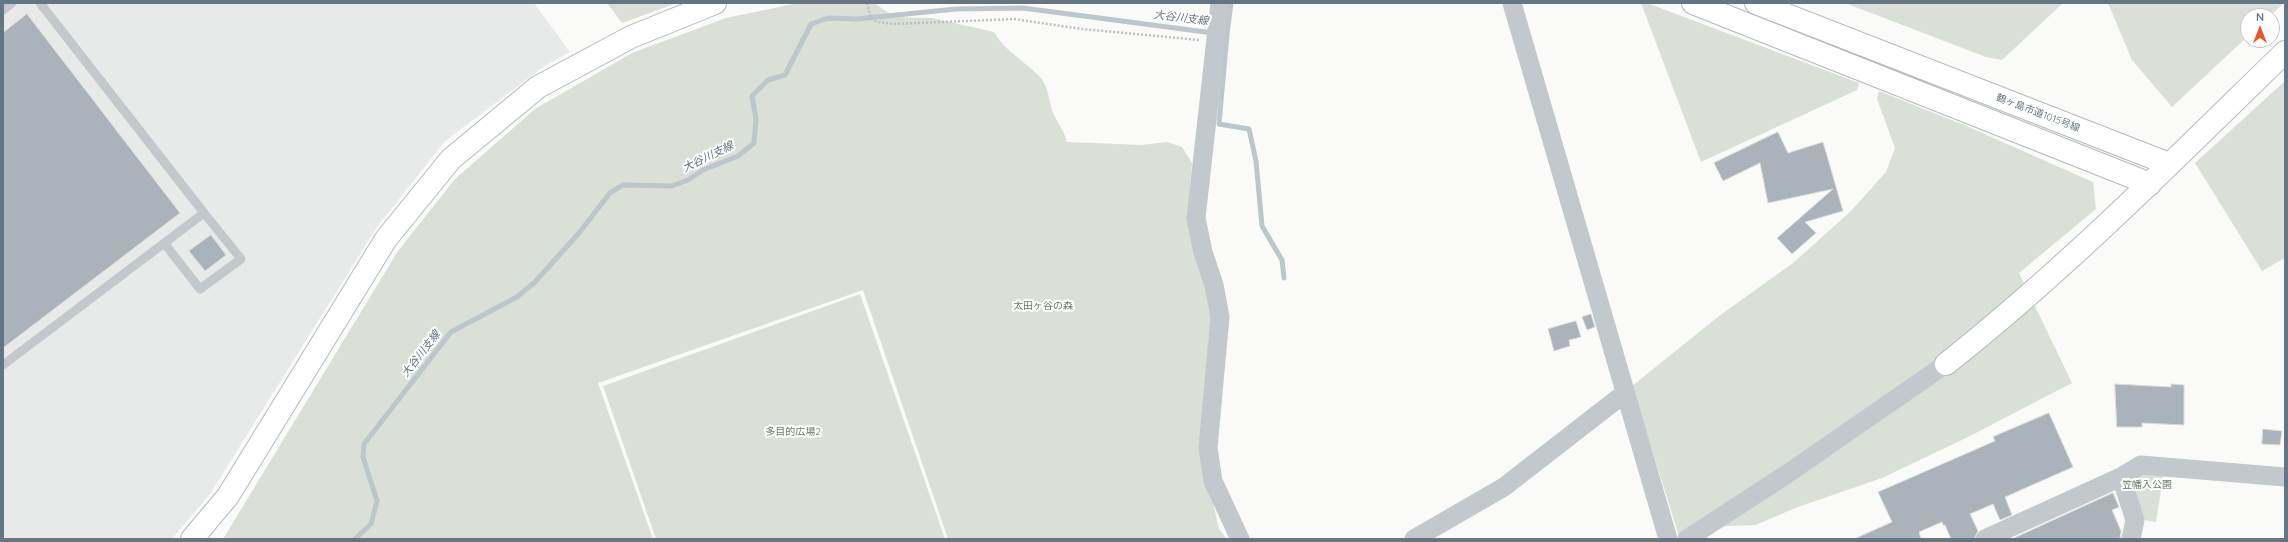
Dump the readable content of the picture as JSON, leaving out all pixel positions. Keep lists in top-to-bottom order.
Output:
{
  "streets": {
    "street": ["鶴ヶ島市道1015号線"]
  },
  "water": ["大谷川支線"],
  "parks": ["太田ヶ谷の森", "多目的広場2", "笠幡入公園"],
  "north": "top"
}
